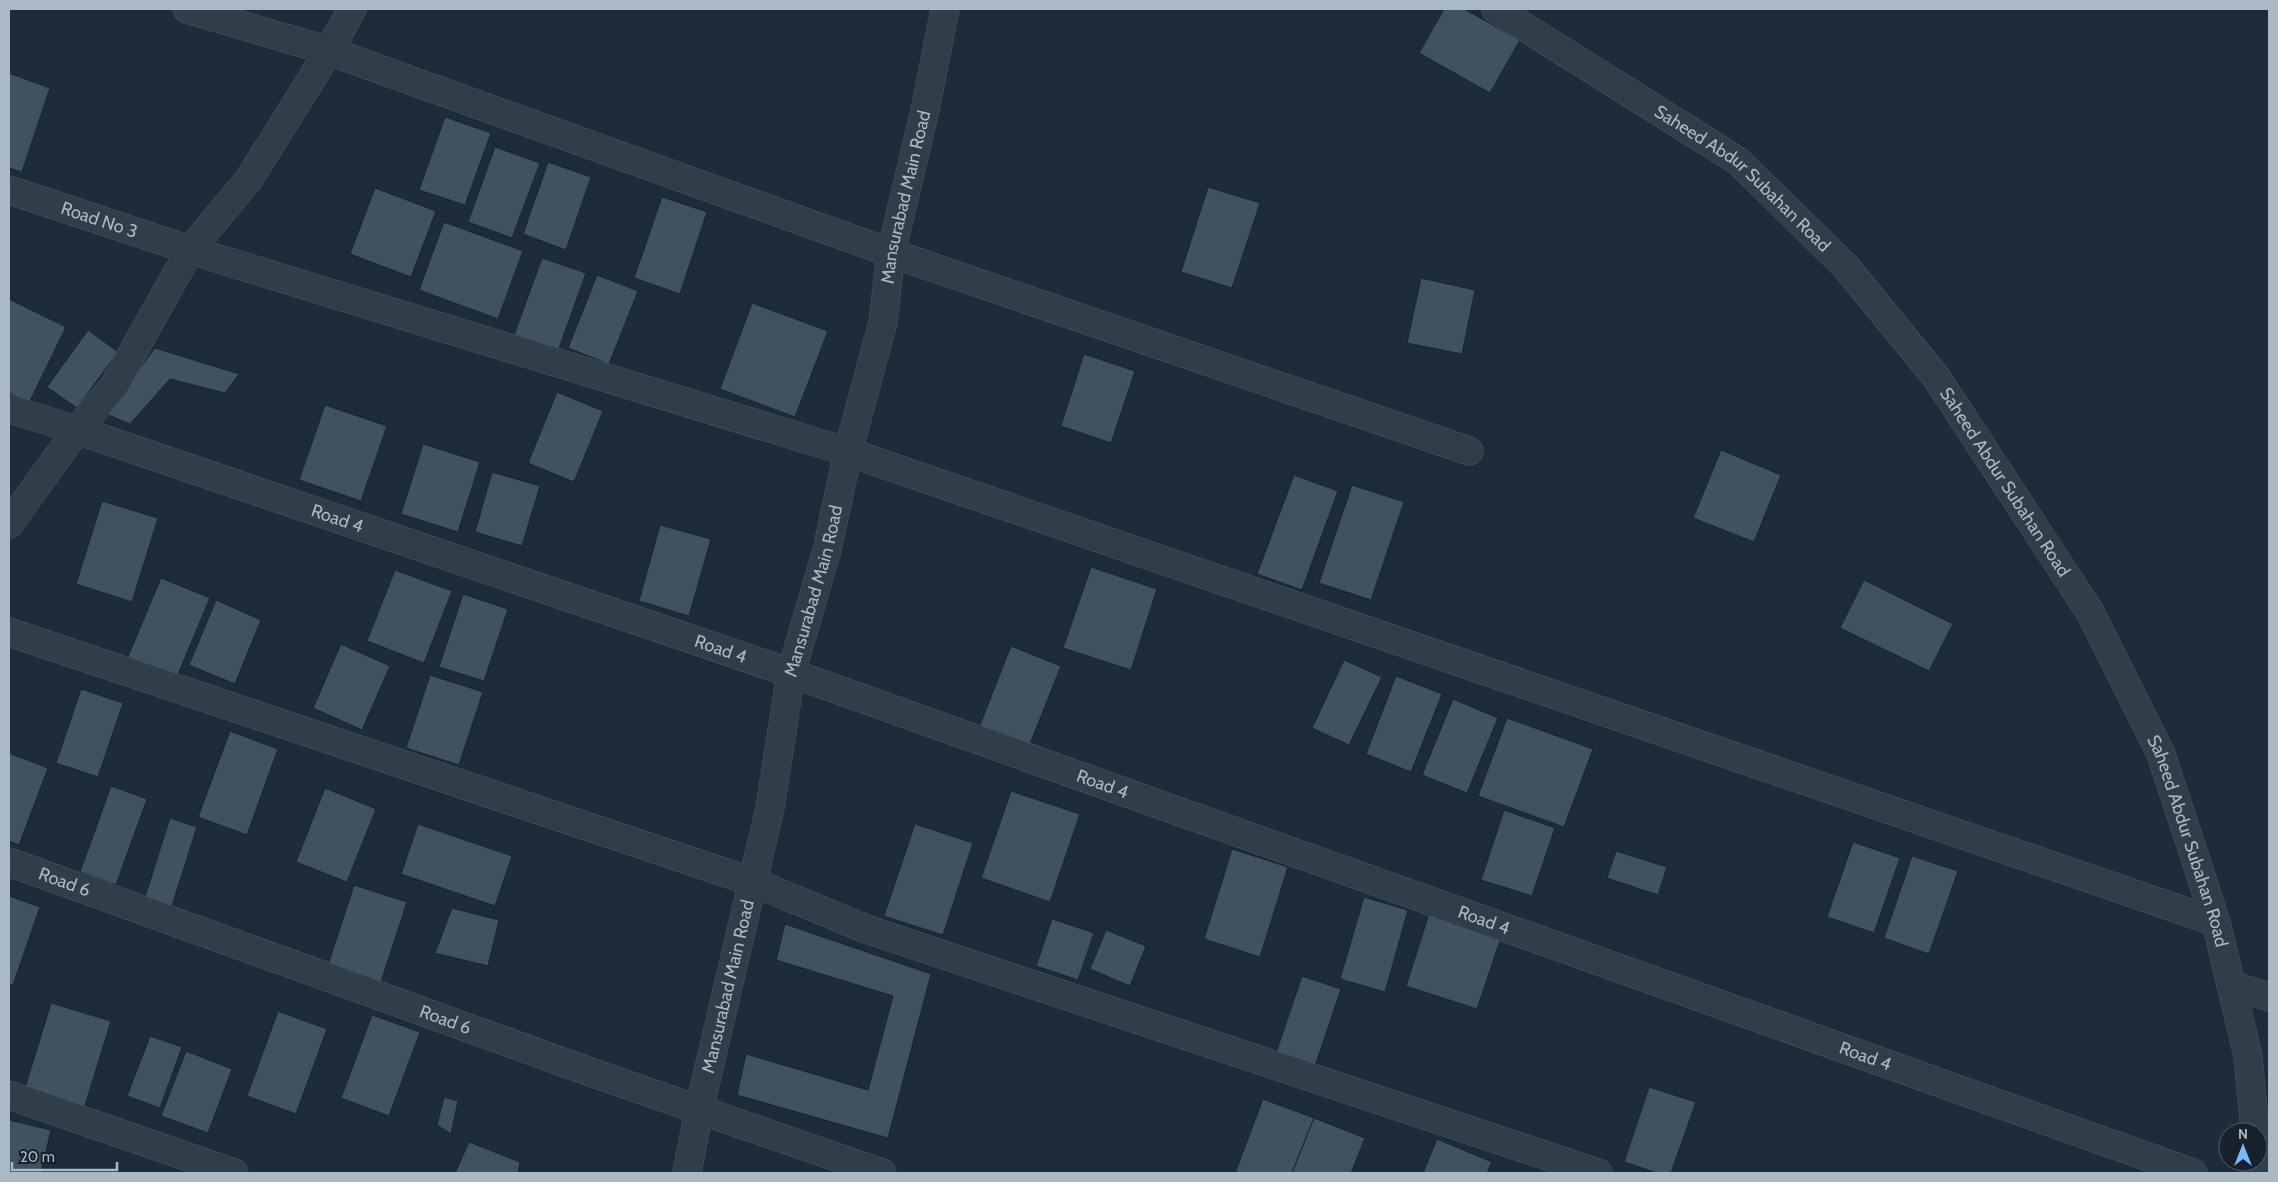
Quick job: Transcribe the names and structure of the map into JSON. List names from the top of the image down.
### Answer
{
  "streets": {
    "street": [
      "Saheed Abdur Subahan Road",
      "Mansurabad Main Road",
      "Road No 3",
      "Road 4",
      "Road 6"
    ]
  },
  "crossings": [
    ["Saheed Abdur Subahan Road", "Road No 3"],
    ["Mansurabad Main Road", "Road No 3"],
    ["Mansurabad Main Road", "Road 4"],
    ["Mansurabad Main Road", "Road 6"]
  ],
  "scale_bar": "20 m",
  "north": "top"
}
